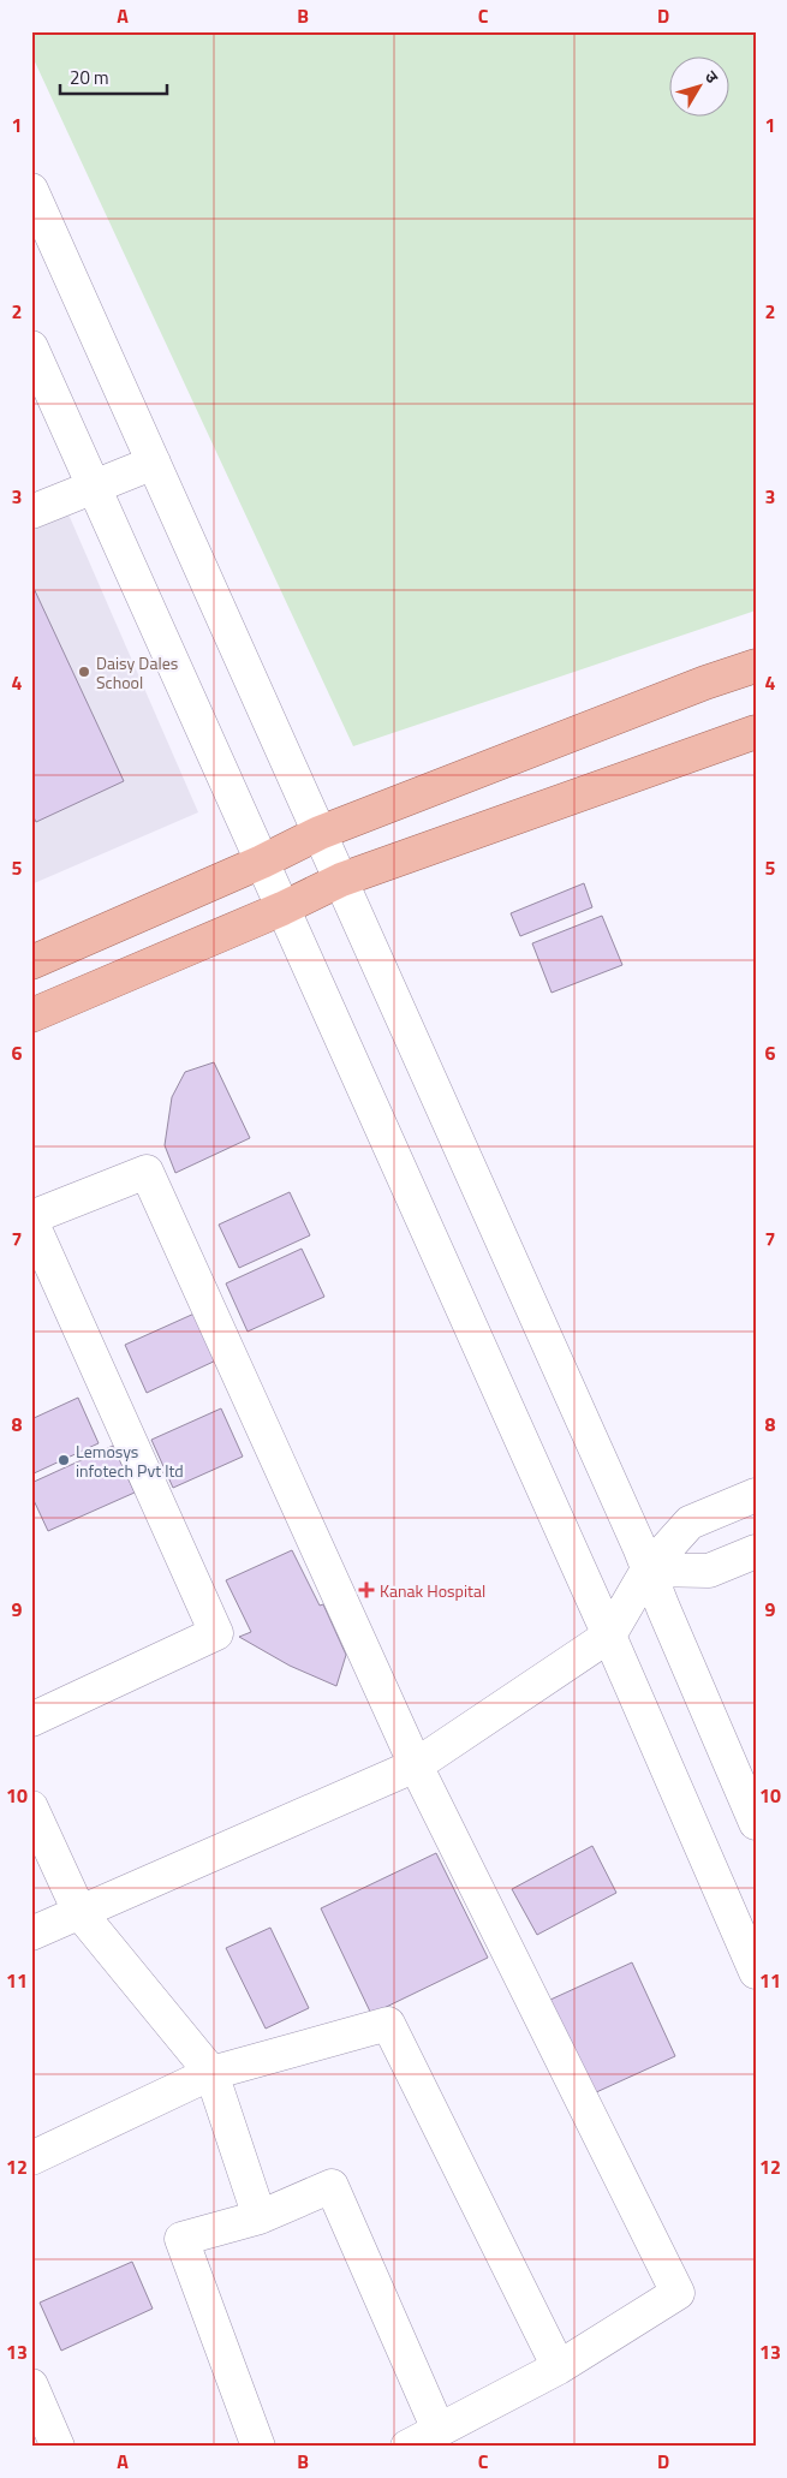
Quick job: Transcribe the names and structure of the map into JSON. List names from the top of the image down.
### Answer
{
  "places": {
    "other": ["Daisy Dales School", "Lemosys infotech Pvt ltd"],
    "health": ["Kanak Hospital"]
  },
  "scale_bar": "20 m",
  "north": "top right",
  "grid": {
    "columns": [
      "A",
      "B",
      "C",
      "D"
    ],
    "rows": [
      "1",
      "2",
      "3",
      "4",
      "5",
      "6",
      "7",
      "8",
      "9",
      "10",
      "11",
      "12",
      "13"
    ]
  }
}
